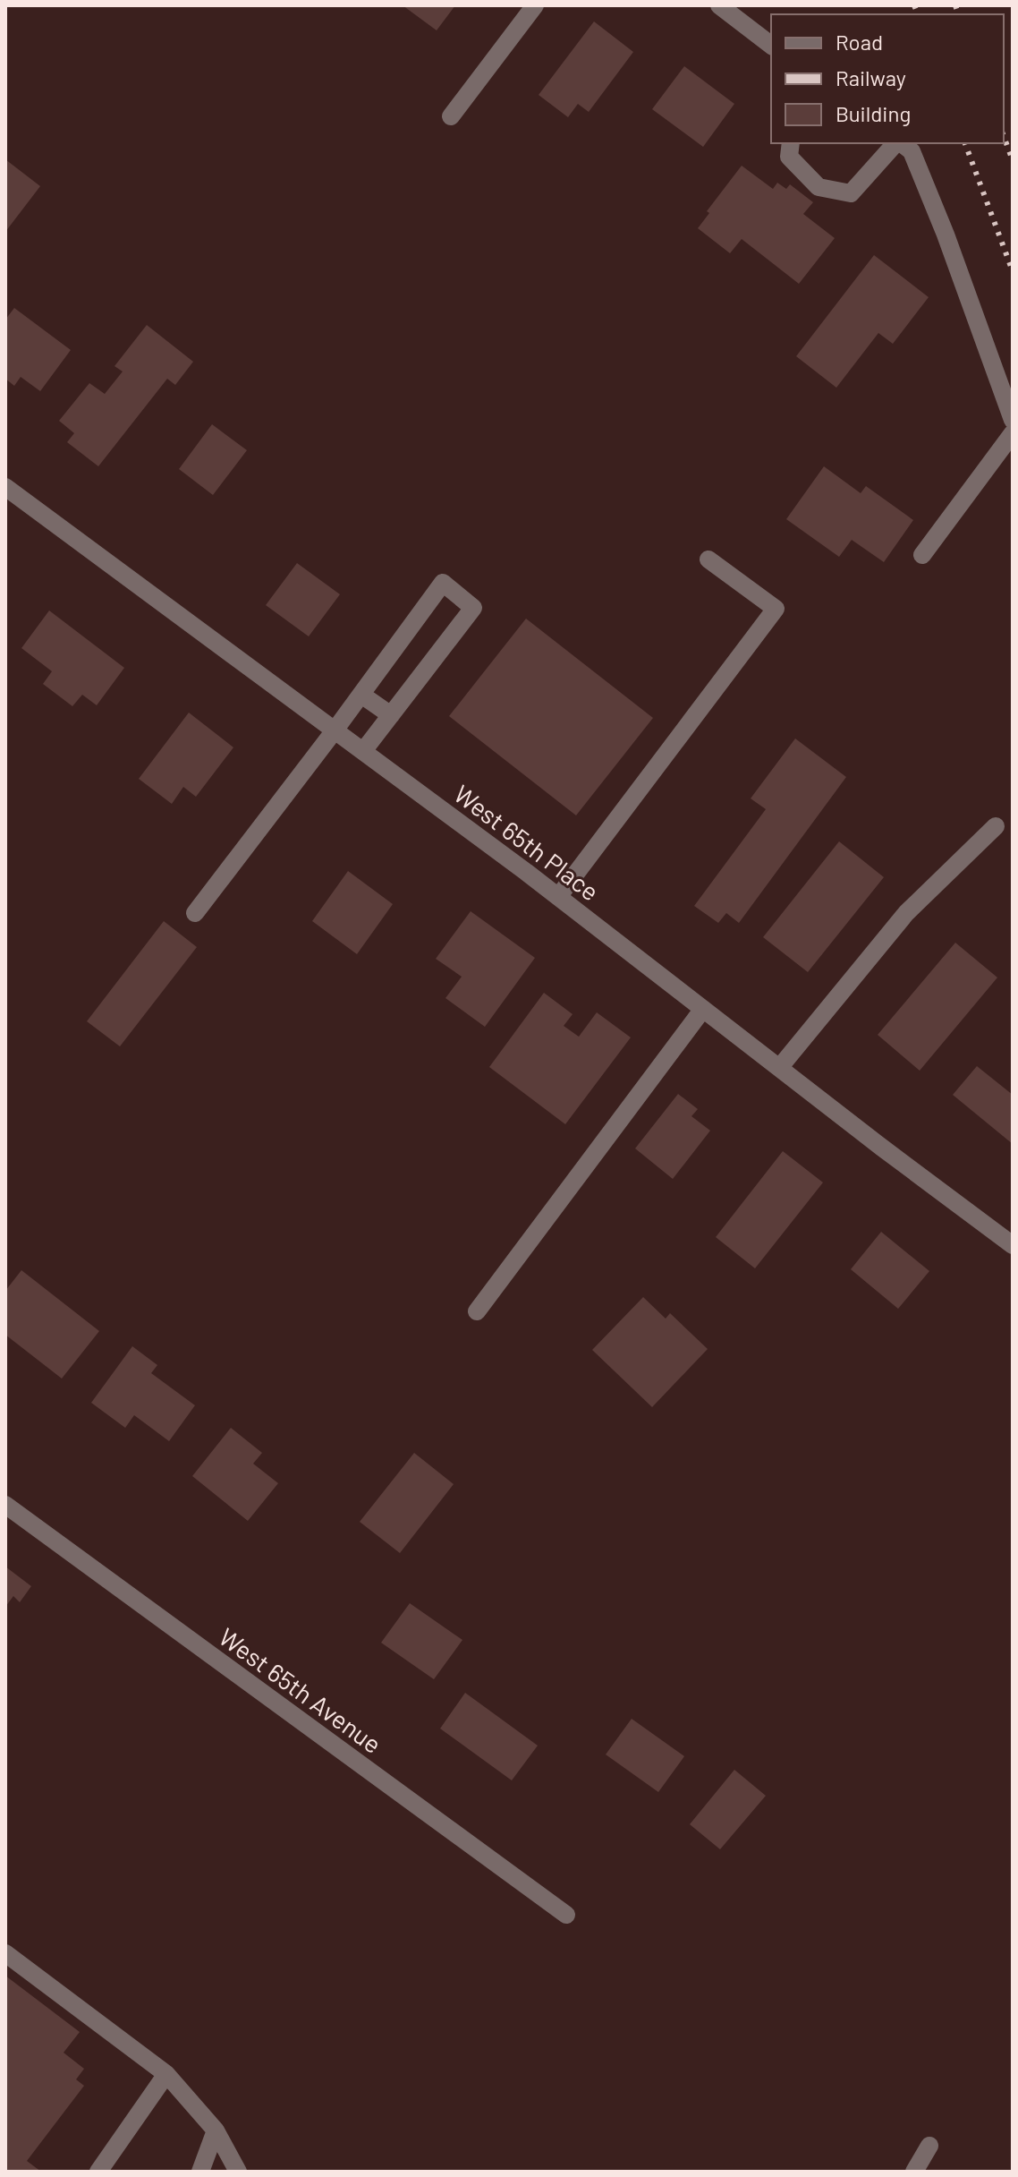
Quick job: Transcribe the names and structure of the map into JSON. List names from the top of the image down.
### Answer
{
  "streets": {
    "street": ["West 65th Place", "West 65th Avenue"]
  },
  "legend": ["Road", "Railway", "Building"]
}
